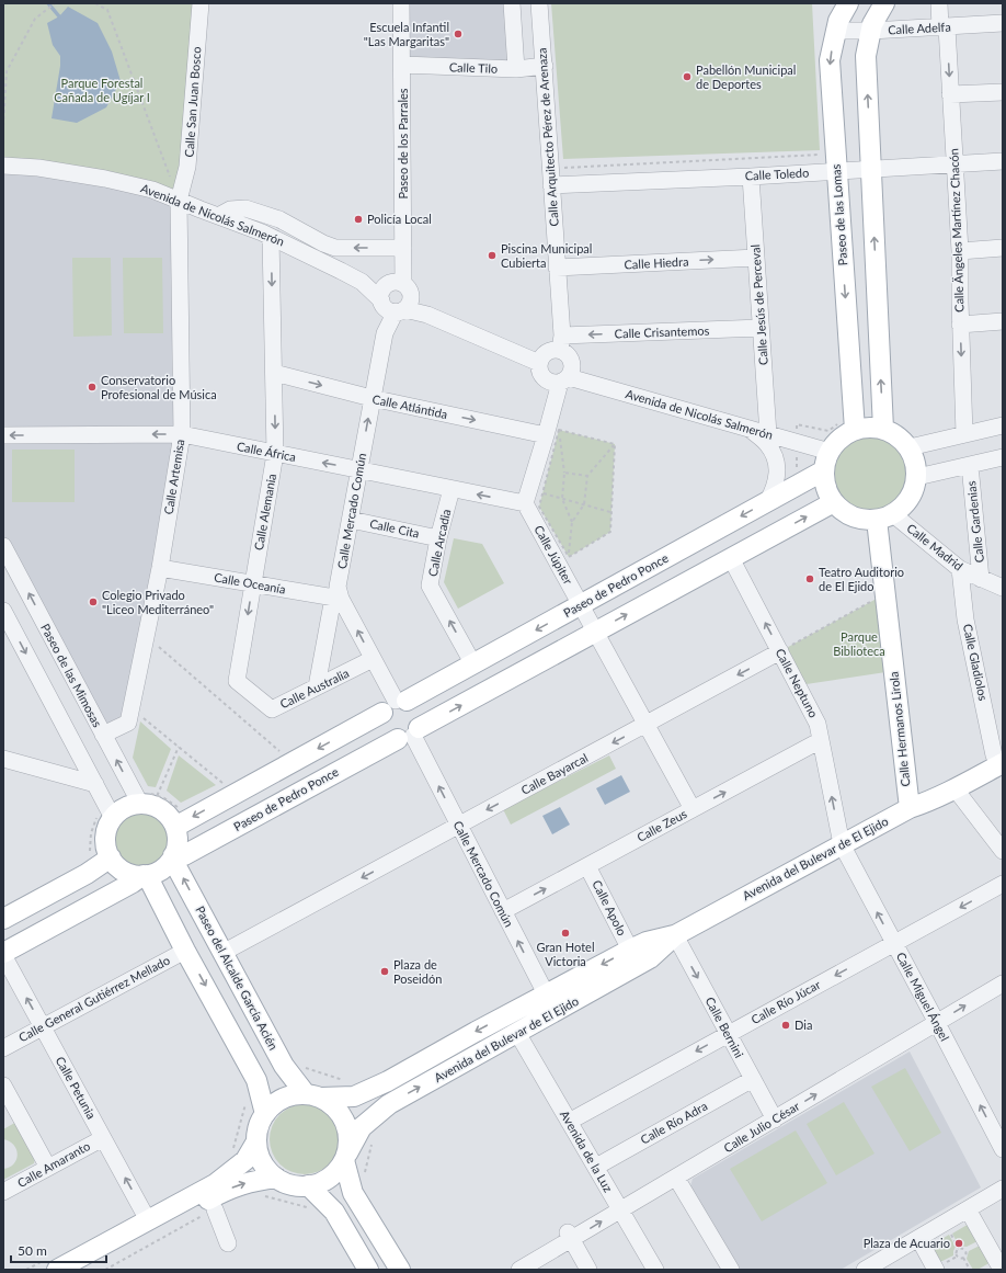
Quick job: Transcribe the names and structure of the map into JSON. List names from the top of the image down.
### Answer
{
  "streets": {
    "main road": [
      "Paseo de las Lomas",
      "Paseo de Pedro Ponce",
      "Calle Hermanos Lirola",
      "Avenida del Bulevar de El Ejido",
      "Paseo del Alcalde García Acién"
    ],
    "street": [
      "Calle Adelfa",
      "Calle Tilo",
      "Calle San Juan Bosco",
      "Calle Arquitecto Pérez de Arenaza",
      "Paseo de los Parrales",
      "Calle Toledo",
      "Avenida de Nicolás Salmerón",
      "Calle Ängeles Martínez Chacón",
      "Calle Hiedra",
      "Calle Jesús de Perceval",
      "Calle Crisantemos",
      "Calle Atlántida",
      "Calle África",
      "Calle Artemisa",
      "Calle Mercado Común",
      "Calle Alemania",
      "Calle Gardenias",
      "Calle Cita",
      "Calle Arcadia",
      "Calle Madrid",
      "Calle Júpiter",
      "Calle Oceanía",
      "Calle Gladiolos",
      "Paseo de las Mimosas",
      "Calle Neptuno",
      "Calle Australia",
      "Calle Bayarcal",
      "Calle Zeus",
      "Calle Apolo",
      "Calle Miguel Ángel",
      "Calle General Gutiérrez Mellado",
      "Calle Río Júcar",
      "Calle Bernini",
      "Calle Petunia",
      "Calle Río Adra",
      "Calle Julio César",
      "Avenida de la Luz",
      "Calle Amaranto"
    ]
  },
  "crossings": [
    ["Calle Adelfa", "Paseo de las Lomas"],
    ["Calle Adelfa", "Calle Ängeles Martínez Chacón"],
    ["Calle Tilo", "Calle Arquitecto Pérez de Arenaza"],
    ["Calle Tilo", "Paseo de los Parrales"],
    ["Calle San Juan Bosco", "Avenida de Nicolás Salmerón"],
    ["Calle San Juan Bosco", "Calle Artemisa"],
    ["Calle Arquitecto Pérez de Arenaza", "Calle Toledo"],
    ["Calle Arquitecto Pérez de Arenaza", "Avenida de Nicolás Salmerón"],
    ["Calle Arquitecto Pérez de Arenaza", "Calle Hiedra"],
    ["Calle Arquitecto Pérez de Arenaza", "Calle Crisantemos"],
    ["Paseo de los Parrales", "Avenida de Nicolás Salmerón"],
    ["Paseo de los Parrales", "Calle Mercado Común"],
    ["Calle Toledo", "Paseo de las Lomas"],
    ["Calle Toledo", "Calle Ängeles Martínez Chacón"],
    ["Calle Toledo", "Calle Jesús de Perceval"],
    ["Avenida de Nicolás Salmerón", "Paseo de las Lomas"],
    ["Avenida de Nicolás Salmerón", "Calle Jesús de Perceval"],
    ["Avenida de Nicolás Salmerón", "Calle Crisantemos"],
    ["Avenida de Nicolás Salmerón", "Calle Artemisa"],
    ["Avenida de Nicolás Salmerón", "Calle Mercado Común"],
    ["Avenida de Nicolás Salmerón", "Calle Alemania"],
    ["Avenida de Nicolás Salmerón", "Calle Madrid"],
    ["Avenida de Nicolás Salmerón", "Paseo de Pedro Ponce"],
    ["Avenida de Nicolás Salmerón", "Calle Hermanos Lirola"],
    ["Paseo de las Lomas", "Calle Madrid"],
    ["Paseo de las Lomas", "Paseo de Pedro Ponce"],
    ["Paseo de las Lomas", "Calle Hermanos Lirola"],
    ["Calle Hiedra", "Calle Jesús de Perceval"],
    ["Calle Jesús de Perceval", "Calle Crisantemos"],
    ["Calle Atlántida", "Calle Mercado Común"],
    ["Calle Atlántida", "Calle Alemania"],
    ["Calle África", "Calle Artemisa"],
    ["Calle África", "Calle Mercado Común"],
    ["Calle África", "Calle Alemania"],
    ["Calle África", "Calle Arcadia"],
    ["Calle África", "Calle Júpiter"],
    ["Calle Artemisa", "Calle Oceanía"],
    ["Calle Artemisa", "Paseo de las Mimosas"],
    ["Calle Mercado Común", "Calle Cita"],
    ["Calle Mercado Común", "Calle Oceanía"],
    ["Calle Mercado Común", "Paseo de Pedro Ponce"],
    ["Calle Mercado Común", "Calle Australia"],
    ["Calle Mercado Común", "Calle Bayarcal"],
    ["Calle Mercado Común", "Calle Zeus"],
    ["Calle Mercado Común", "Avenida del Bulevar de El Ejido"],
    ["Calle Alemania", "Calle Oceanía"],
    ["Calle Alemania", "Calle Australia"],
    ["Calle Gardenias", "Calle Madrid"],
    ["Calle Cita", "Calle Arcadia"],
    ["Calle Arcadia", "Paseo de Pedro Ponce"],
    ["Calle Madrid", "Paseo de Pedro Ponce"],
    ["Calle Madrid", "Calle Gladiolos"],
    ["Calle Madrid", "Calle Hermanos Lirola"],
    ["Calle Júpiter", "Paseo de Pedro Ponce"],
    ["Calle Júpiter", "Calle Bayarcal"],
    ["Calle Júpiter", "Calle Zeus"],
    ["Paseo de Pedro Ponce", "Paseo de las Mimosas"],
    ["Paseo de Pedro Ponce", "Calle Neptuno"],
    ["Paseo de Pedro Ponce", "Calle Hermanos Lirola"],
    ["Paseo de Pedro Ponce", "Paseo del Alcalde García Acién"],
    ["Calle Gladiolos", "Avenida del Bulevar de El Ejido"],
    ["Paseo de las Mimosas", "Paseo del Alcalde García Acién"],
    ["Calle Neptuno", "Calle Bayarcal"],
    ["Calle Neptuno", "Calle Zeus"],
    ["Calle Neptuno", "Avenida del Bulevar de El Ejido"],
    ["Calle Neptuno", "Calle Miguel Ángel"],
    ["Calle Hermanos Lirola", "Avenida del Bulevar de El Ejido"],
    ["Calle Bayarcal", "Paseo del Alcalde García Acién"],
    ["Calle Zeus", "Calle Apolo"],
    ["Avenida del Bulevar de El Ejido", "Calle Apolo"],
    ["Avenida del Bulevar de El Ejido", "Paseo del Alcalde García Acién"],
    ["Avenida del Bulevar de El Ejido", "Calle Miguel Ángel"],
    ["Avenida del Bulevar de El Ejido", "Calle Bernini"],
    ["Avenida del Bulevar de El Ejido", "Avenida de la Luz"],
    ["Calle Miguel Ángel", "Calle Río Júcar"],
    ["Calle Miguel Ángel", "Calle Julio César"],
    ["Calle General Gutiérrez Mellado", "Calle Petunia"],
    ["Calle Río Júcar", "Calle Bernini"],
    ["Calle Río Júcar", "Avenida de la Luz"],
    ["Calle Bernini", "Calle Río Adra"],
    ["Calle Bernini", "Calle Julio César"],
    ["Calle Petunia", "Calle Amaranto"],
    ["Calle Río Adra", "Avenida de la Luz"],
    ["Calle Julio César", "Avenida de la Luz"]
  ],
  "one_way": [
    "Calle Ängeles Martínez Chacón",
    "Calle Hiedra",
    "Calle Crisantemos",
    "Calle Atlántida",
    "Calle África",
    "Calle Mercado Común",
    "Calle Alemania",
    "Calle Arcadia",
    "Calle Neptuno",
    "Calle Bayarcal",
    "Calle Zeus",
    "Calle Río Júcar",
    "Calle Bernini",
    "Calle Petunia",
    "Calle Julio César"
  ],
  "parks": ["Parque Forestal Cañada de Ugíjar I", "Parque Biblioteca"],
  "places": [
    "Escuela Infantil \"Las Margaritas\"",
    "Pabellón Municipal de Deportes",
    "Policía Local",
    "Piscina Municipal Cubierta",
    "Conservatorio Profesional de Música",
    "Teatro Auditorio de El Ejido",
    "Colegio Privado \"Liceo Mediterráneo\"",
    "Gran Hotel Victoria",
    "Plaza de Poseidón",
    "Dia",
    "Plaza de Acuario"
  ],
  "scale_bar": "50 m"
}
